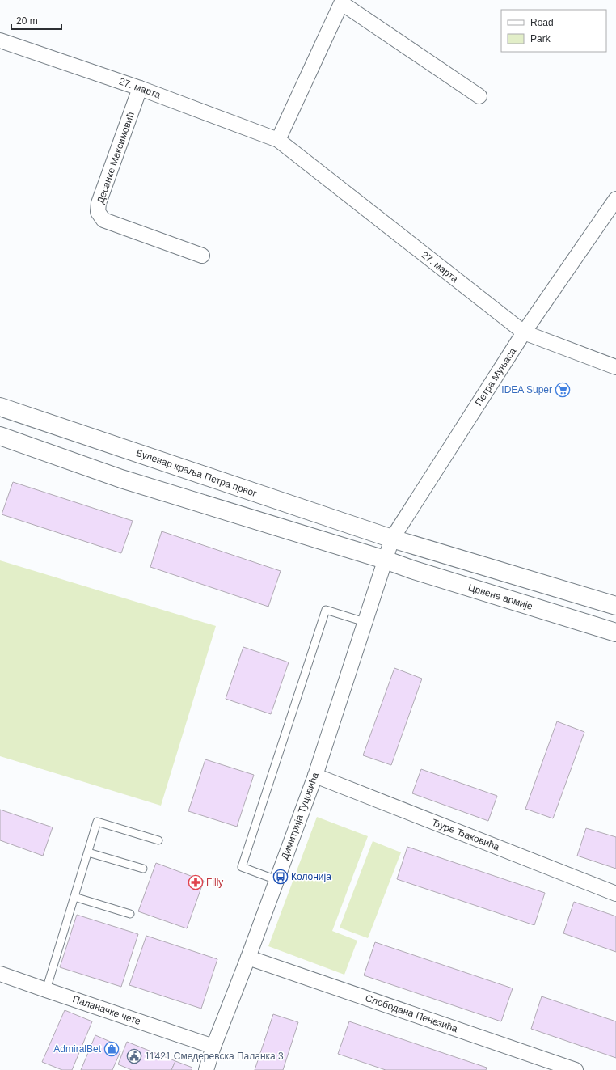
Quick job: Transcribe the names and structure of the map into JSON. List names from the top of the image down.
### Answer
{
  "streets": {
    "main road": ["Булевар краља Петра првог", "Црвене армије"],
    "street": [
      "27. марта",
      "Десанке Максимовић",
      "Петра Муњаса",
      "Димитрија Туцовића",
      "Ђуре Ђаковића",
      "Паланачке чете",
      "Слободана Пенезића"
    ]
  },
  "crossings": [
    ["27. марта", "Десанке Максимовић"],
    ["27. марта", "Петра Муњаса"],
    ["Петра Муњаса", "Булевар краља Петра првог"],
    ["Петра Муњаса", "Црвене армије"],
    ["Петра Муњаса", "Димитрија Туцовића"],
    ["Црвене армије", "Димитрија Туцовића"],
    ["Димитрија Туцовића", "Ђуре Ђаковића"],
    ["Димитрија Туцовића", "Паланачке чете"],
    ["Димитрија Туцовића", "Слободана Пенезића"]
  ],
  "places": {
    "supermarket": ["IDEA Super"],
    "bus stop": ["Колонија"],
    "pharmacy": ["Filly"],
    "shop": ["AdmiralBet"],
    "public building": ["11421 Смедеревска Паланка 3"]
  },
  "legend": ["Road", "Park"],
  "scale_bar": "20 m"
}
